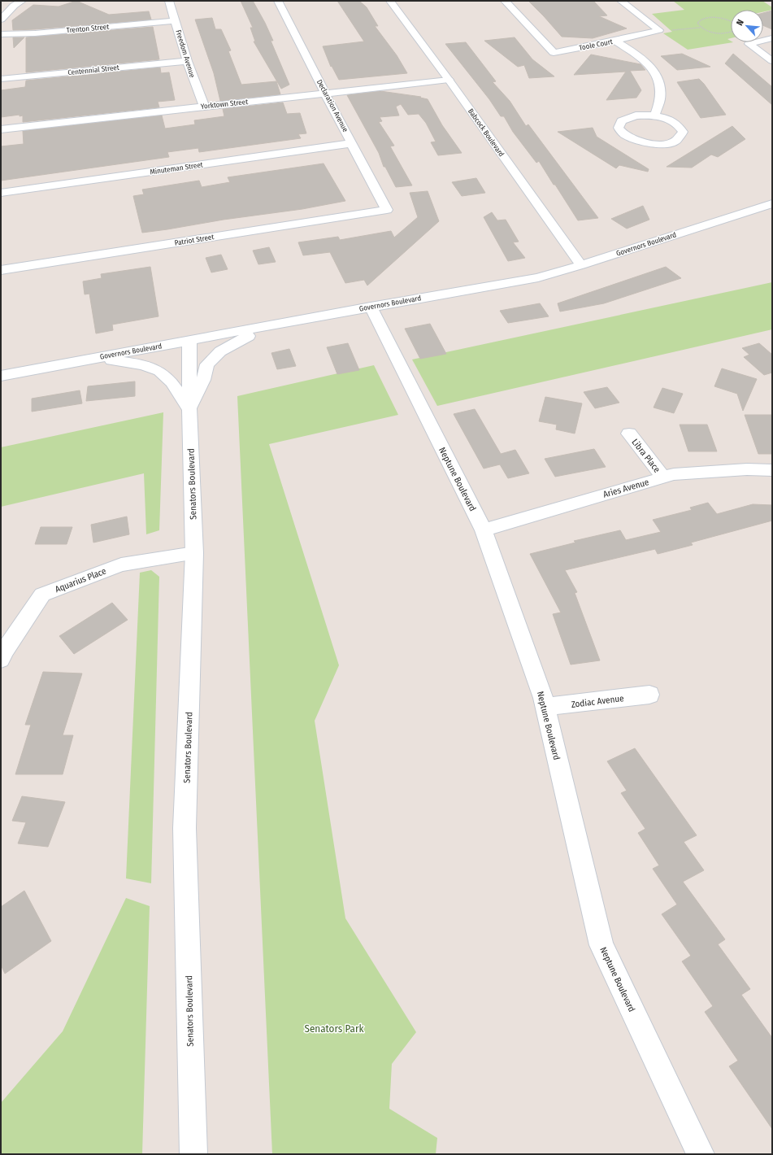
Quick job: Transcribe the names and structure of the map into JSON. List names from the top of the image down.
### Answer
{
  "streets": {
    "street": [
      "Trenton Street",
      "Toole Court",
      "Freedom Avenue",
      "Centennial Street",
      "Yorktown Street",
      "Declaration Avenue",
      "Babcock Boulevard",
      "Minuteman Street",
      "Patriot Street",
      "Governors Boulevard",
      "Libra Place",
      "Neptune Boulevard",
      "Senators Boulevard",
      "Aries Avenue",
      "Aquarius Place",
      "Zodiac Avenue"
    ]
  },
  "crossings": [
    ["Trenton Street", "Freedom Avenue"],
    ["Freedom Avenue", "Centennial Street"],
    ["Freedom Avenue", "Yorktown Street"],
    ["Yorktown Street", "Declaration Avenue"],
    ["Yorktown Street", "Babcock Boulevard"],
    ["Declaration Avenue", "Minuteman Street"],
    ["Declaration Avenue", "Patriot Street"],
    ["Babcock Boulevard", "Governors Boulevard"],
    ["Governors Boulevard", "Neptune Boulevard"],
    ["Governors Boulevard", "Senators Boulevard"],
    ["Libra Place", "Aries Avenue"],
    ["Neptune Boulevard", "Aries Avenue"],
    ["Neptune Boulevard", "Zodiac Avenue"],
    ["Senators Boulevard", "Aquarius Place"]
  ],
  "parks": ["Senators Park"],
  "north": "top left"
}
